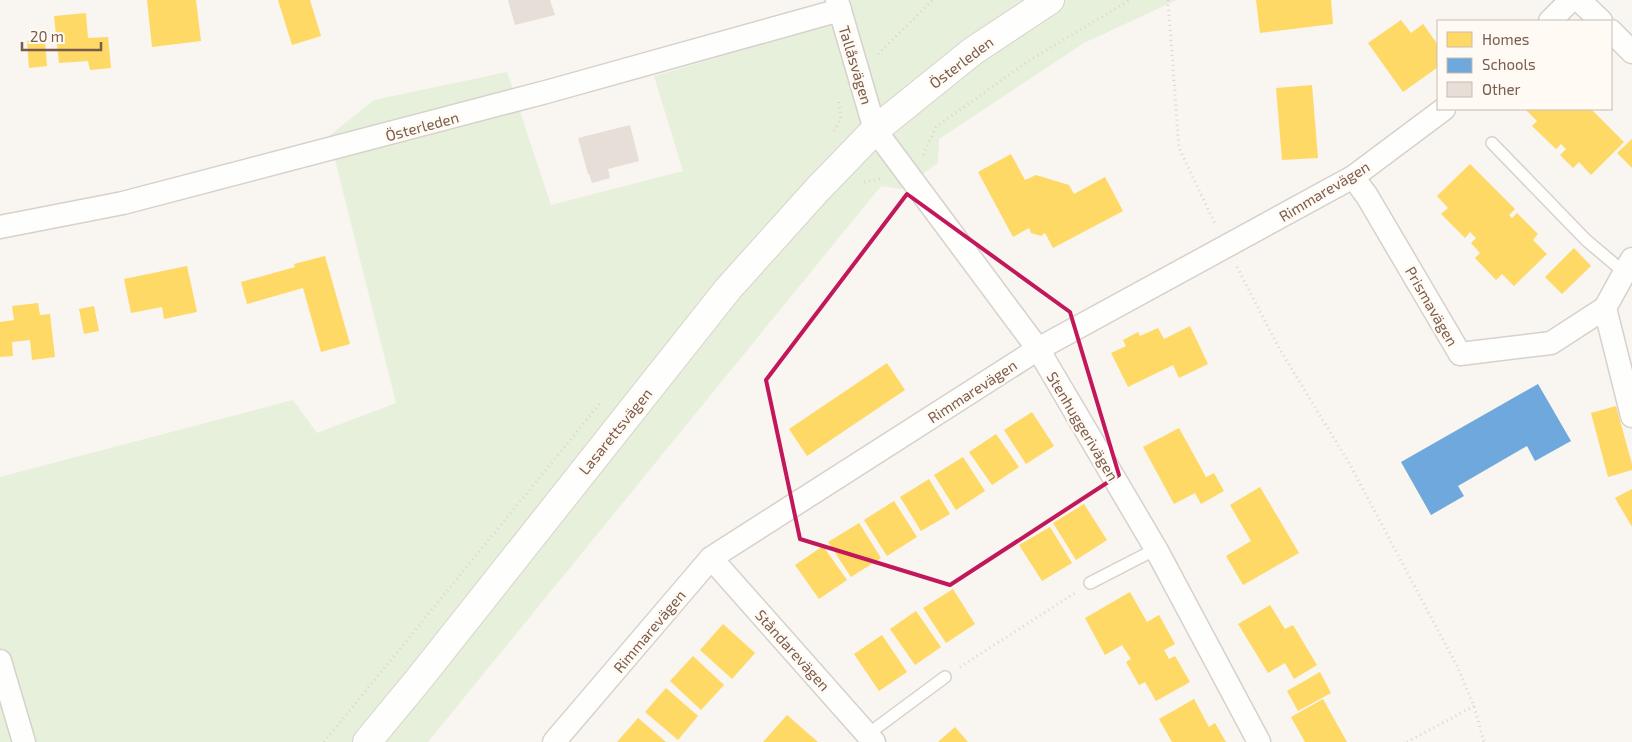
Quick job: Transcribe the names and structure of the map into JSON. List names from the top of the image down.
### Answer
{
  "streets": {
    "street": [
      "Österleden",
      "Tallåsvägen",
      "Rimmarevägen",
      "Prismavägen",
      "Stenhuggerivägen",
      "Lasarettsvägen",
      "Ståndarevägen"
    ]
  },
  "crossings": [
    ["Österleden", "Tallåsvägen"],
    ["Österleden", "Stenhuggerivägen"],
    ["Österleden", "Lasarettsvägen"],
    ["Tallåsvägen", "Stenhuggerivägen"],
    ["Tallåsvägen", "Lasarettsvägen"],
    ["Rimmarevägen", "Prismavägen"],
    ["Rimmarevägen", "Stenhuggerivägen"],
    ["Rimmarevägen", "Ståndarevägen"],
    ["Stenhuggerivägen", "Lasarettsvägen"]
  ],
  "legend": ["Homes", "Schools", "Other"],
  "scale_bar": "20 m"
}
